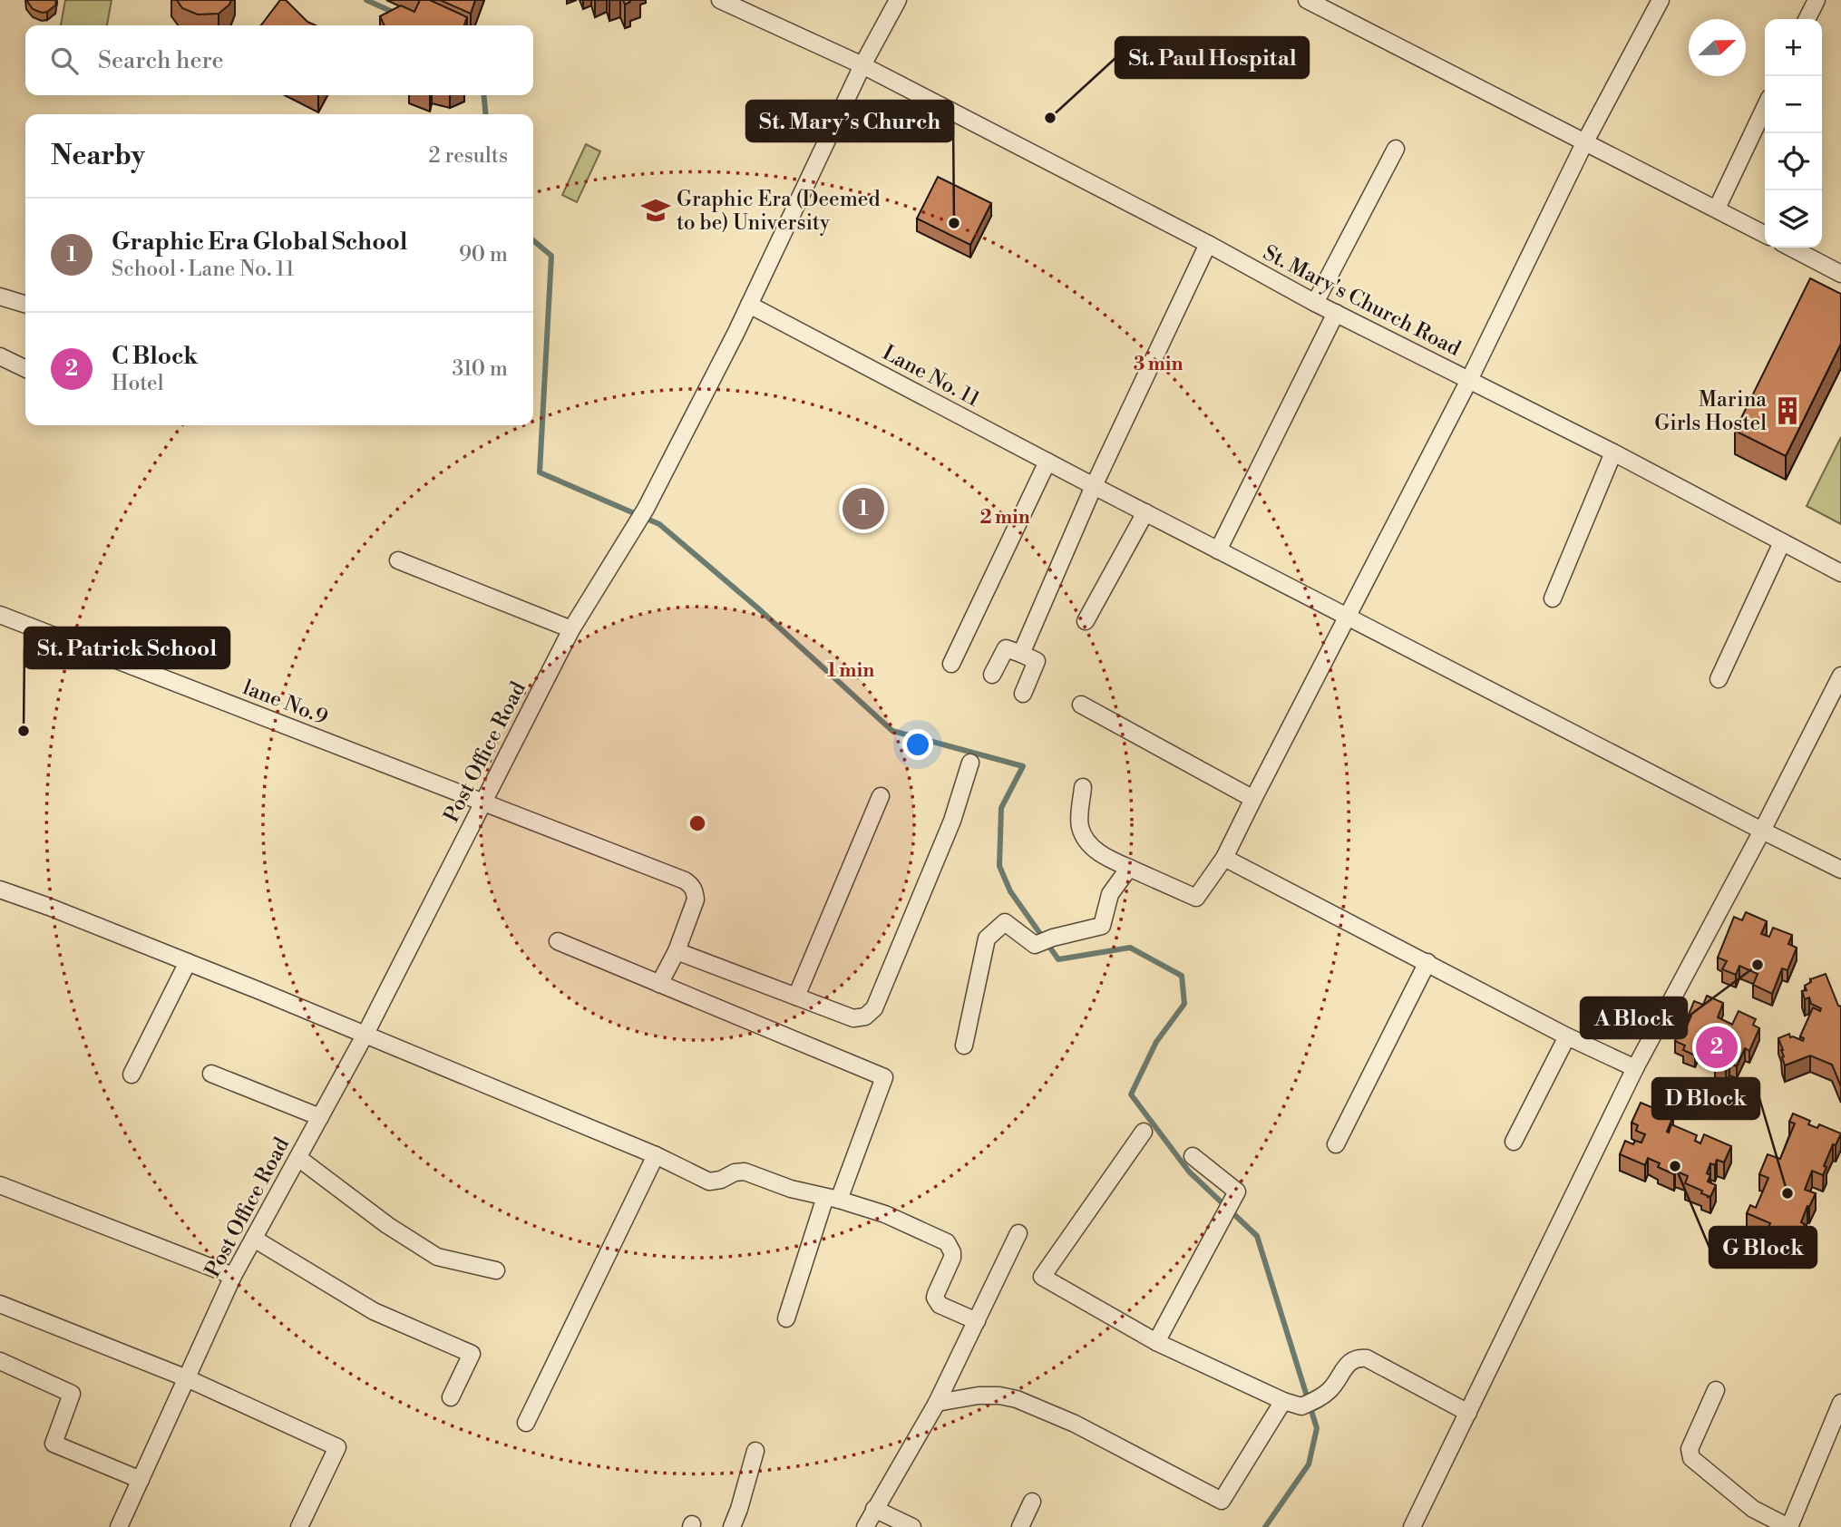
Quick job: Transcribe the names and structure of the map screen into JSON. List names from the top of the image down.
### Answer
{
  "streets": {
    "street": [
      "St. Mary's Church Road",
      "Lane No. 11",
      "lane No.9",
      "Post Office Road"
    ]
  },
  "crossings": [
    ["St. Mary's Church Road", "Post Office Road"],
    ["Lane No. 11", "Post Office Road"],
    ["lane No.9", "Post Office Road"]
  ],
  "places": {
    "other": [
      "St. Paul Hospital",
      "St. Mary’s Church",
      "St. Patrick School",
      "A Block",
      "G Block",
      "D Block"
    ],
    "school or university": ["Graphic Era (Deemed to be) University"],
    "building": ["Marina Girls Hostel"]
  },
  "north": "right",
  "page": {
    "map_buttons": ["+", "−"],
    "search": "Search here",
    "heading": ["Nearby", "2 results"],
    "list": [
      {
        "mark": "1",
        "name": "Graphic Era Global School",
        "note": "School · Lane No. 11",
        "value": "90 m"
      },
      {
        "mark": "2",
        "name": "C Block",
        "note": "Hotel",
        "value": "310 m"
      }
    ],
    "pins": ["1", "2"]
  },
  "rings": ["3 min", "2 min", "1 min"]
}
